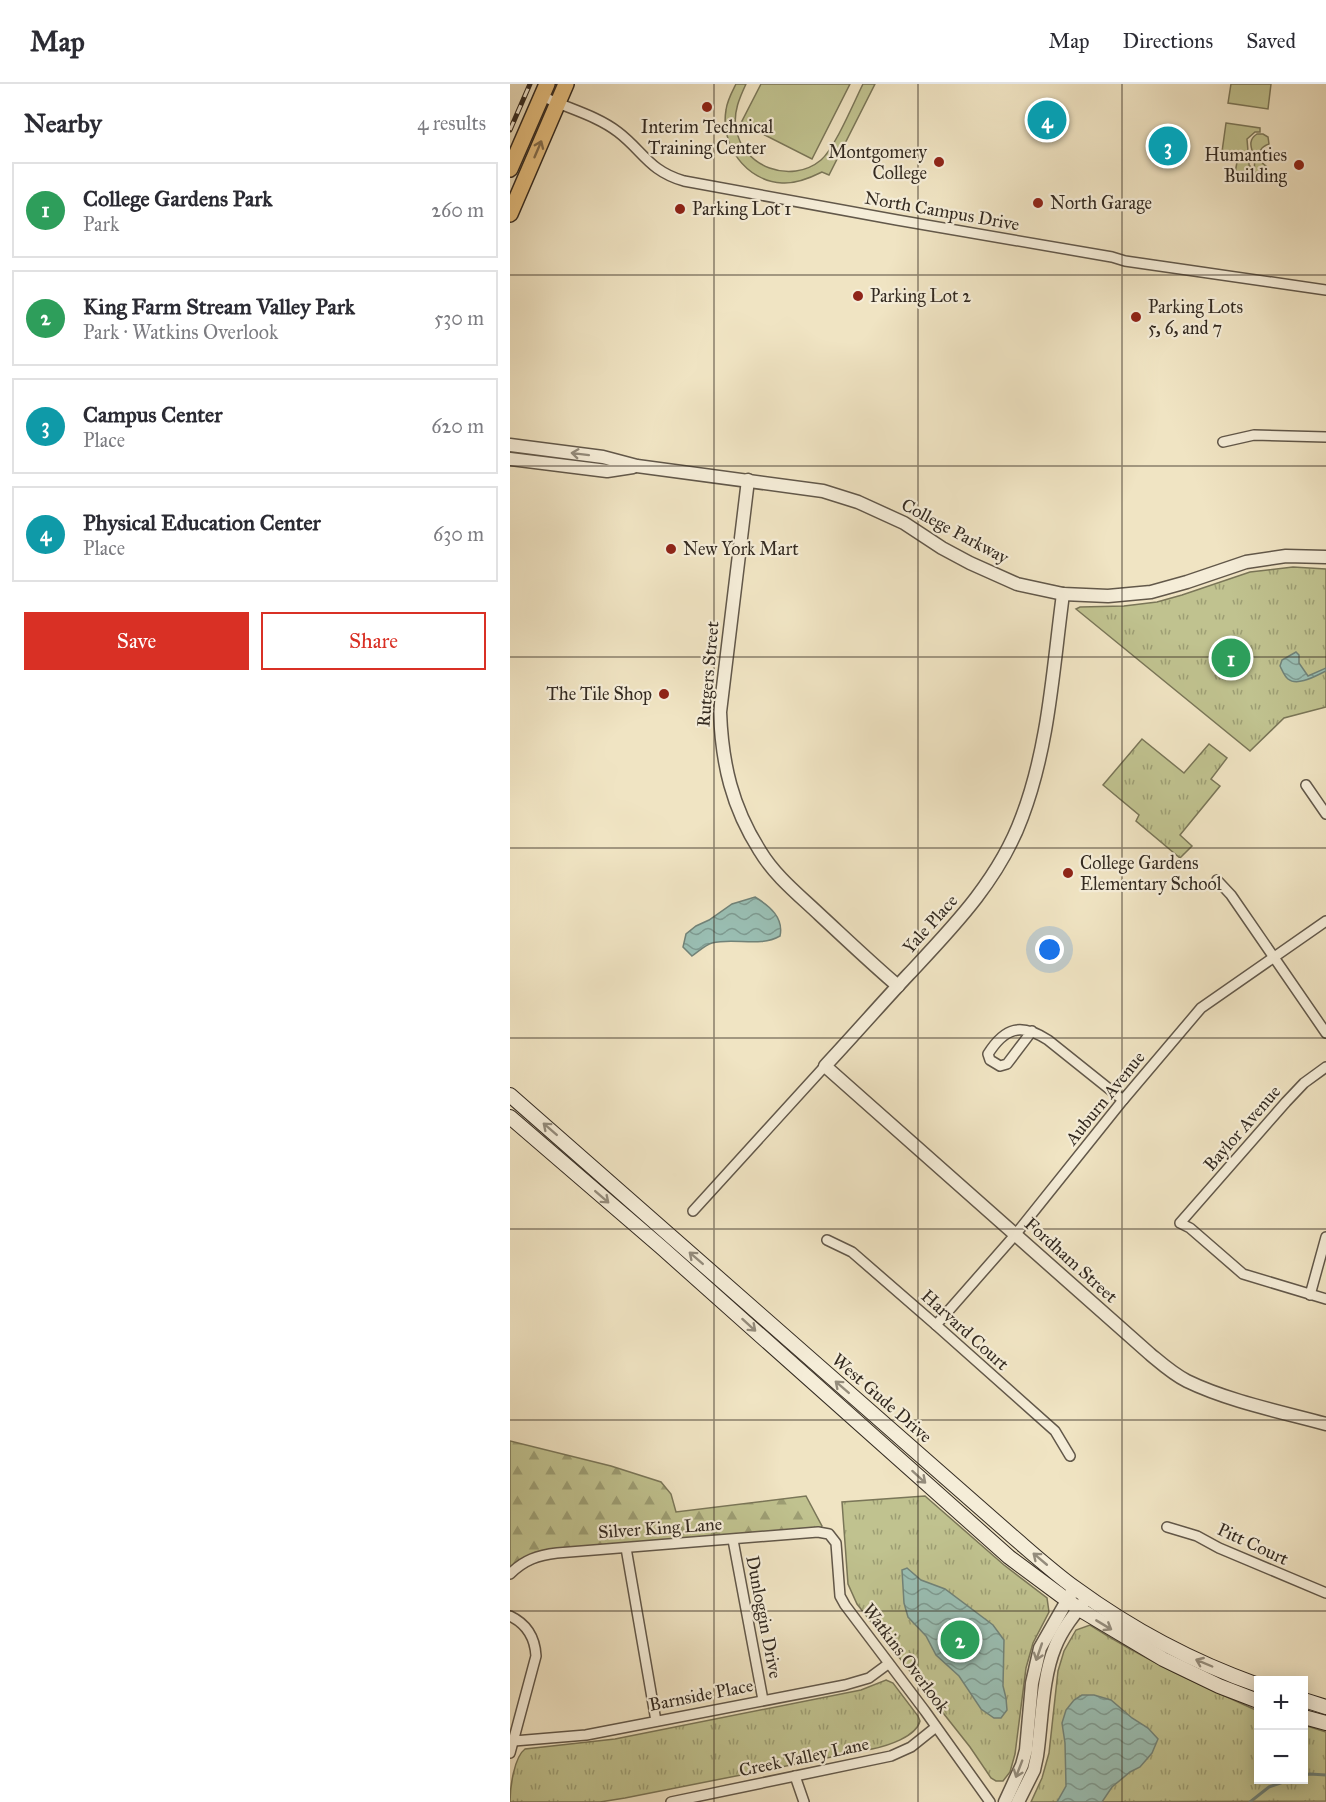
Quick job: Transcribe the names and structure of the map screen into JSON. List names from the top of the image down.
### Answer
{
  "streets": {
    "main road": ["West Gude Drive"],
    "street": [
      "North Campus Drive",
      "College Parkway",
      "Rutgers Street",
      "Yale Place",
      "Auburn Avenue",
      "Baylor Avenue",
      "Fordham Street",
      "Harvard Court",
      "Silver King Lane",
      "Pitt Court",
      "Dunloggin Drive",
      "Watkins Overlook",
      "Barnside Place",
      "Creek Valley Lane"
    ]
  },
  "crossings": [
    ["College Parkway", "Rutgers Street"],
    ["College Parkway", "Yale Place"],
    ["Rutgers Street", "Yale Place"],
    ["Yale Place", "Fordham Street"],
    ["Auburn Avenue", "Fordham Street"],
    ["Auburn Avenue", "Harvard Court"],
    ["Silver King Lane", "Dunloggin Drive"],
    ["Silver King Lane", "Watkins Overlook"],
    ["Dunloggin Drive", "Barnside Place"],
    ["Watkins Overlook", "Barnside Place"],
    ["Watkins Overlook", "Creek Valley Lane"]
  ],
  "places": [
    "Interim Technical Training Center",
    "Montgomery College",
    "Humanties Building",
    "North Garage",
    "Parking Lot 1",
    "Parking Lot 2",
    "Parking Lots 5, 6, and 7",
    "New York Mart",
    "The Tile Shop",
    "College Gardens Elementary School"
  ],
  "page": {
    "header": "Map",
    "nav": ["Map", "Directions", "Saved"],
    "heading": ["Nearby", "4 results"],
    "pins": [
      "4",
      "3",
      "1",
      "2"
    ],
    "list": [
      {
        "mark": "1",
        "name": "College Gardens Park",
        "note": "Park",
        "value": "260 m"
      },
      {
        "mark": "2",
        "name": "King Farm Stream Valley Park",
        "note": "Park · Watkins Overlook",
        "value": "530 m"
      },
      {
        "mark": "3",
        "name": "Campus Center",
        "note": "Place",
        "value": "620 m"
      },
      {
        "mark": "4",
        "name": "Physical Education Center",
        "note": "Place",
        "value": "630 m"
      }
    ],
    "buttons": ["Save", "Share"],
    "map_buttons": ["+", "−"]
  }
}
